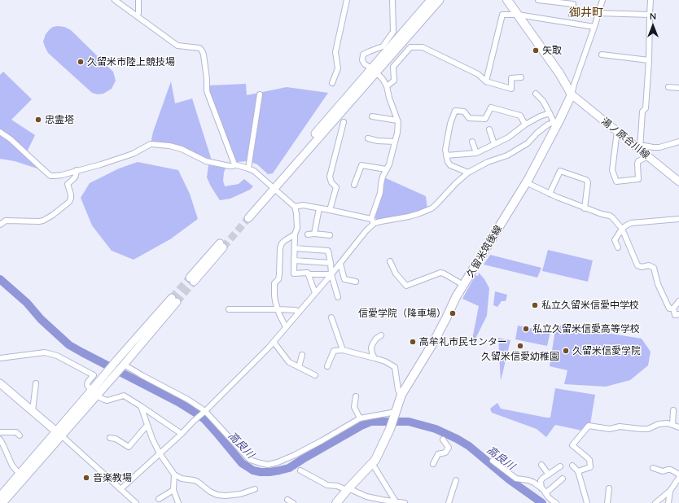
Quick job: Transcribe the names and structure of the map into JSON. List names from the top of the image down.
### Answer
{
  "streets": {
    "main road": ["久留米筑後線"],
    "street": ["湯ノ原合川線"]
  },
  "crossings": [
    ["湯ノ原合川線", "久留米筑後線"]
  ],
  "districts": ["御井町"],
  "water": ["高良川"],
  "places": [
    "矢取",
    "久留米市陸上競技場",
    "忠霊塔",
    "私立久留米信愛中学校",
    "信愛学院（降車場）",
    "私立久留米信愛高等学校",
    "高牟礼市民センター",
    "久留米信愛幼稚園",
    "久留米信愛学院",
    "音楽教場"
  ],
  "north": "top"
}
